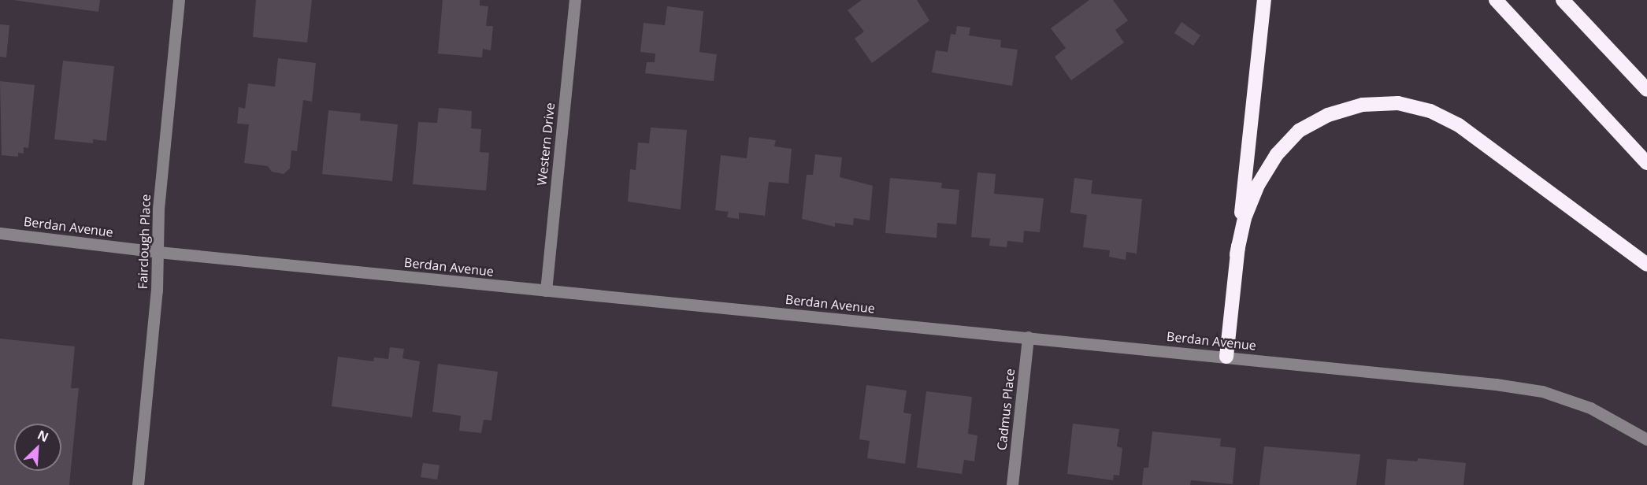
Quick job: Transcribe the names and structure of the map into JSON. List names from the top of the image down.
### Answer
{
  "streets": {
    "street": [
      "Western Drive",
      "Berdan Avenue",
      "Fairclough Place",
      "Cadmus Place"
    ]
  },
  "crossings": [
    ["Western Drive", "Berdan Avenue"],
    ["Berdan Avenue", "Fairclough Place"],
    ["Berdan Avenue", "Cadmus Place"]
  ],
  "north": "top right"
}
